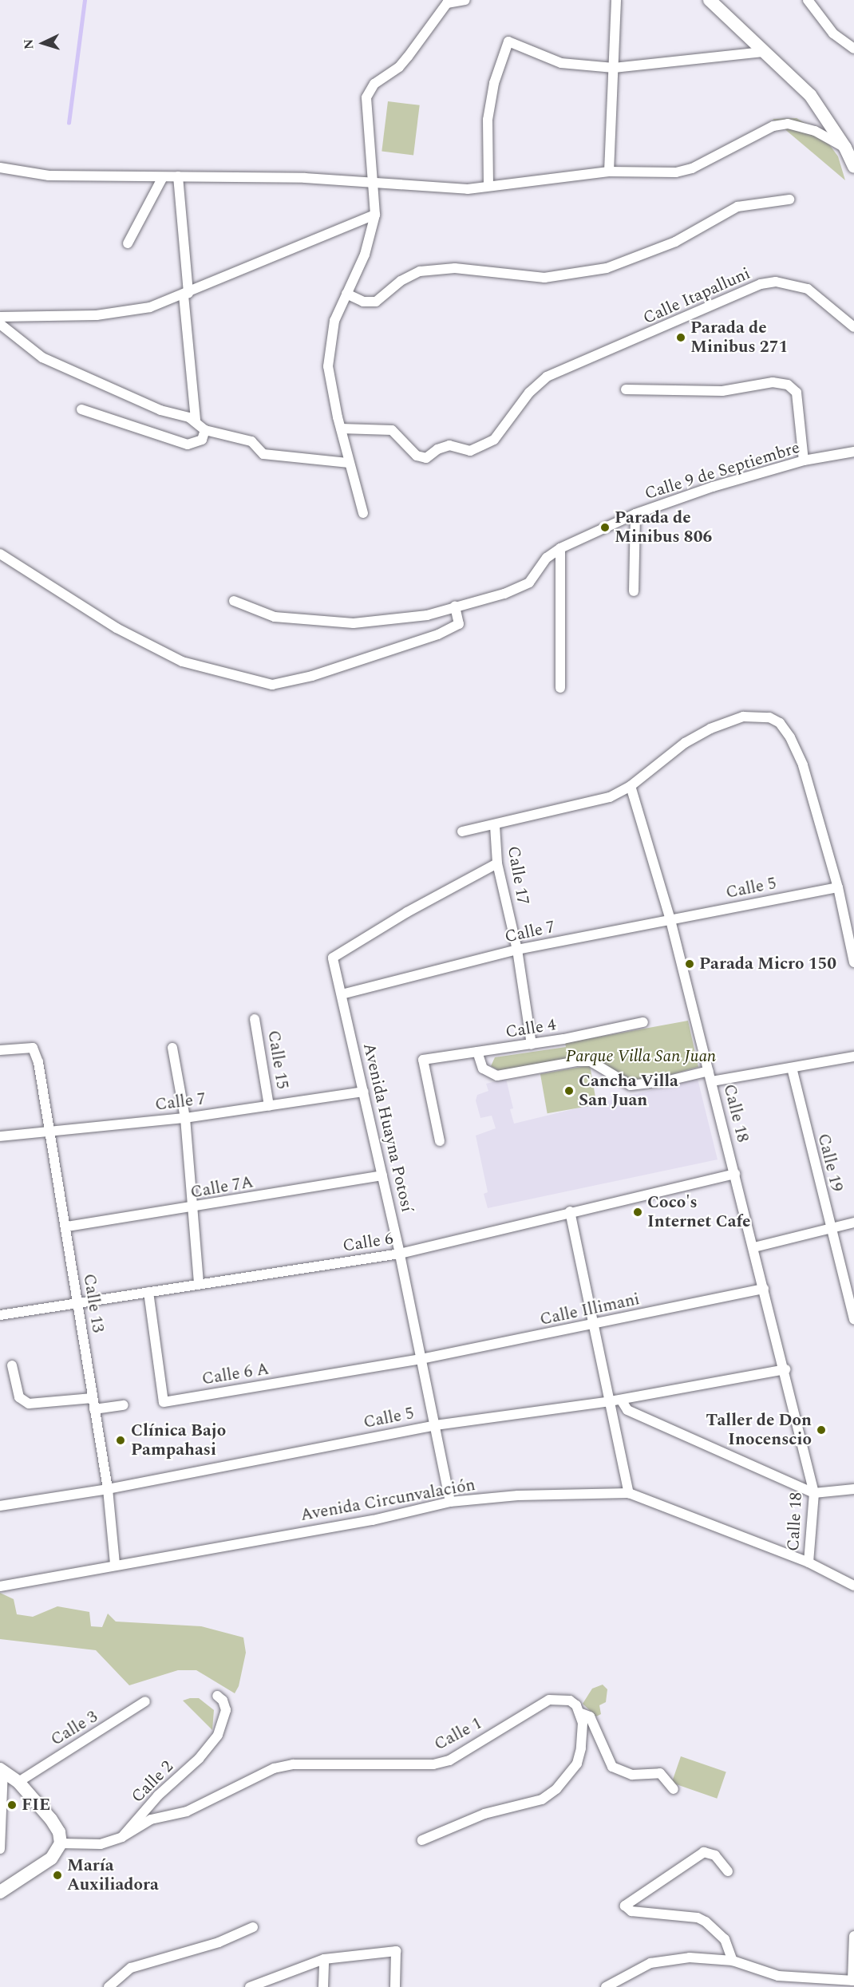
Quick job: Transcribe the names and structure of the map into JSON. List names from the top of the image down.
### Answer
{
  "streets": {
    "street": [
      "Calle Itapalluni",
      "Calle 9 de Septiembre",
      "Calle 17",
      "Calle 5",
      "Calle 7",
      "Calle 4",
      "Calle 15",
      "Calle 18",
      "Avenida Huayna Potosí",
      "Calle 19",
      "Calle 7A",
      "Calle 6",
      "Calle 13",
      "Calle Illimani",
      "Calle 6 A",
      "Avenida Circunvalación",
      "Calle 3",
      "Calle 1",
      "Calle 2"
    ]
  },
  "crossings": [
    ["Calle 17", "Calle 7"],
    ["Calle 17", "Calle 4"],
    ["Calle 17", "Avenida Huayna Potosí"],
    ["Calle 5", "Calle 7"],
    ["Calle 5", "Calle 18"],
    ["Calle 5", "Avenida Huayna Potosí"],
    ["Calle 5", "Calle 13"],
    ["Calle 7", "Calle 15"],
    ["Calle 7", "Calle 18"],
    ["Calle 7", "Avenida Huayna Potosí"],
    ["Calle 7", "Calle 13"],
    ["Calle 18", "Calle 6"],
    ["Calle 18", "Calle Illimani"],
    ["Calle 18", "Avenida Circunvalación"],
    ["Avenida Huayna Potosí", "Calle 7A"],
    ["Avenida Huayna Potosí", "Calle 6"],
    ["Avenida Huayna Potosí", "Calle Illimani"],
    ["Avenida Huayna Potosí", "Calle 6 A"],
    ["Avenida Huayna Potosí", "Avenida Circunvalación"],
    ["Calle 7A", "Calle 13"],
    ["Calle 6", "Calle 13"],
    ["Calle 6", "Calle 6 A"],
    ["Calle 13", "Avenida Circunvalación"],
    ["Calle Illimani", "Calle 6 A"],
    ["Calle 1", "Calle 2"]
  ],
  "parks": ["Parque Villa San Juan"],
  "places": [
    "Parada de Minibus 271",
    "Parada de Minibus 806",
    "Parada Micro 150",
    "Cancha Villa San Juan",
    "Coco's Internet Cafe",
    "Taller de Don Inocenscio",
    "Clínica Bajo Pampahasi",
    "FIE",
    "María Auxiliadora"
  ],
  "north": "left"
}
